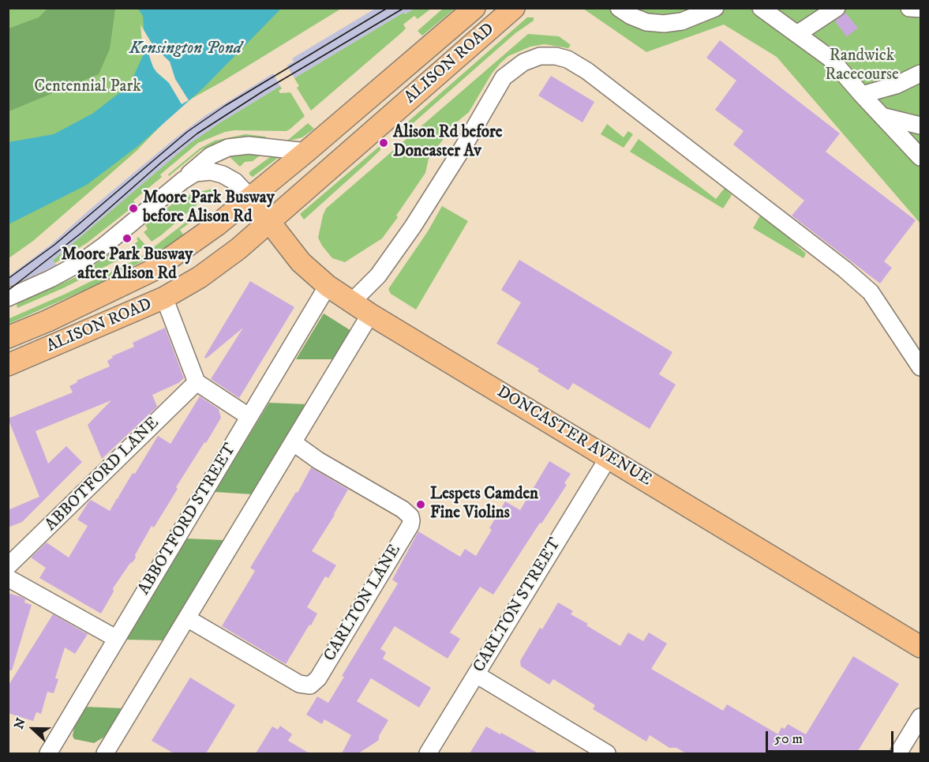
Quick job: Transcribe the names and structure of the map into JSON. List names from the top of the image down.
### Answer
{
  "streets": {
    "main road": ["ALISON ROAD", "DONCASTER AVENUE"],
    "street": [
      "ABBOTFORD LANE",
      "ABBOTFORD STREET",
      "CARLTON LANE",
      "CARLTON STREET"
    ]
  },
  "crossings": [
    ["ALISON ROAD", "DONCASTER AVENUE"],
    ["DONCASTER AVENUE", "ABBOTFORD STREET"],
    ["DONCASTER AVENUE", "CARLTON STREET"]
  ],
  "water": ["Kensington Pond"],
  "parks": ["Randwick Racecourse", "Centennial Park"],
  "places": [
    "Alison Rd before Doncaster Av",
    "Moore Park Busway before Alison Rd",
    "Moore Park Busway after Alison Rd",
    "Lespets Camden Fine Violins"
  ],
  "scale_bar": "50 m",
  "north": "left"
}
